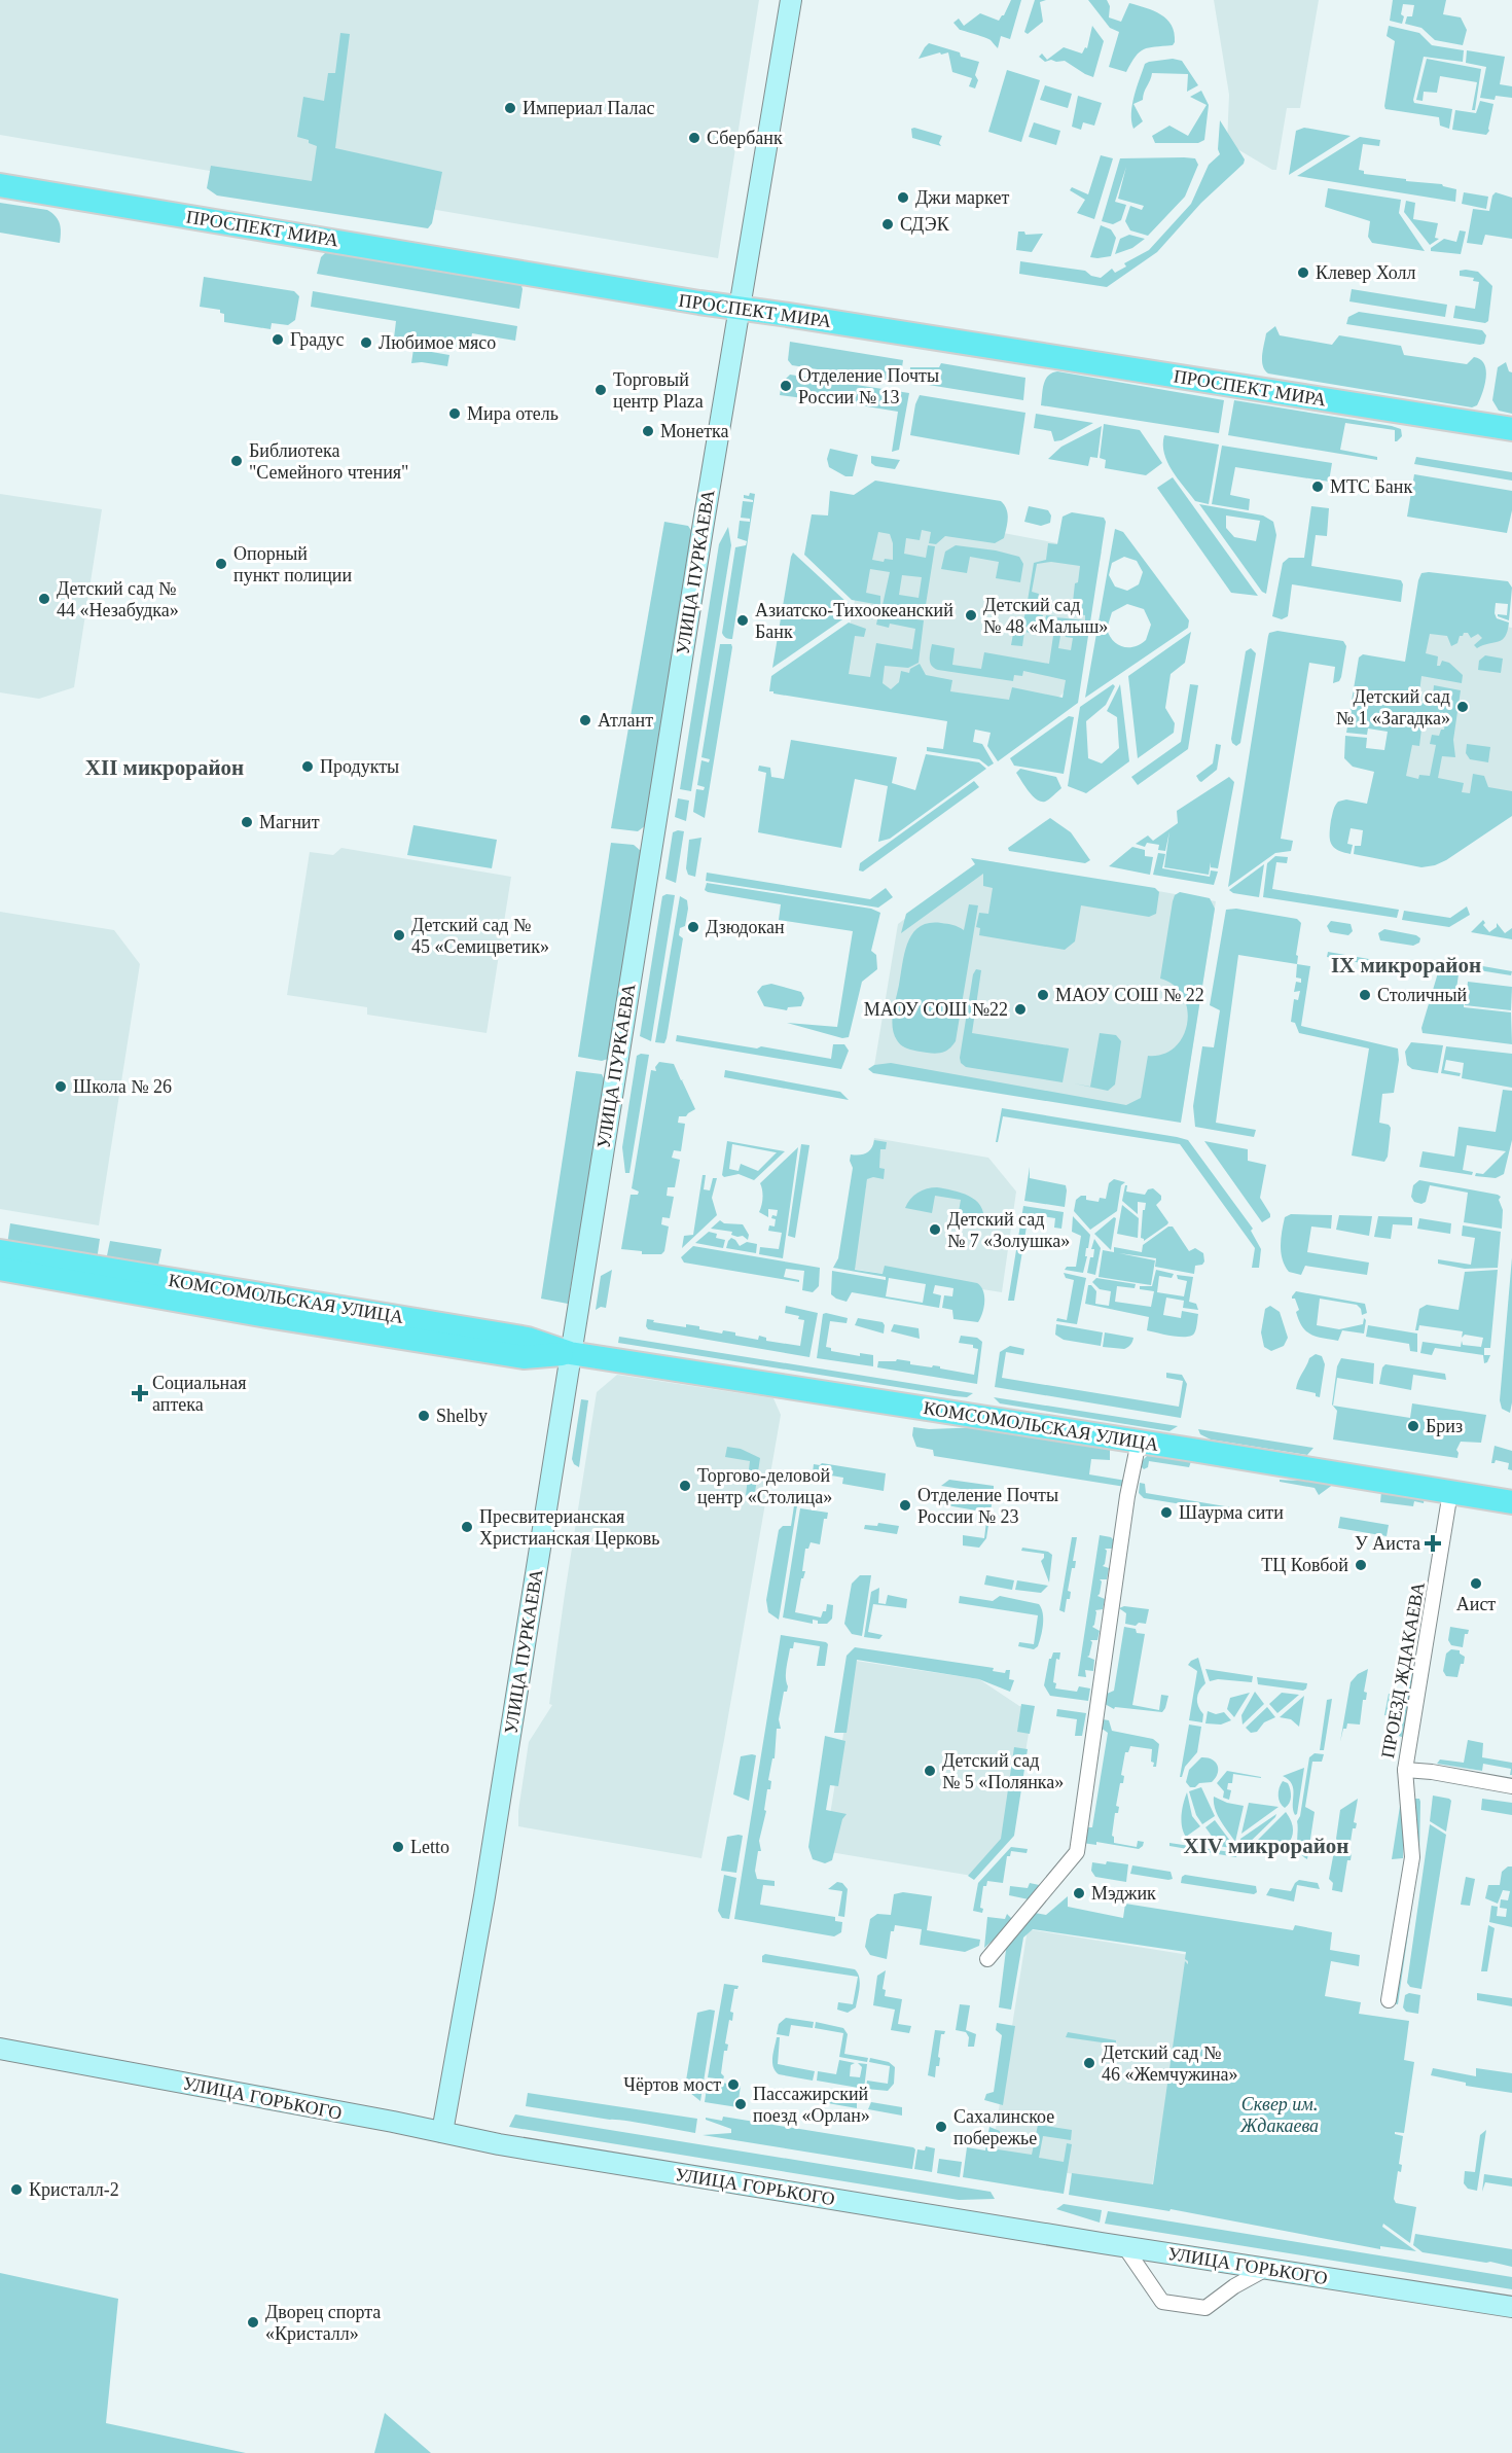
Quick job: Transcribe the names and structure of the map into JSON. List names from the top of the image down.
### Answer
{
  "streets": {
    "main road": [
      "ПРОСПЕКТ МИРА",
      "УЛИЦА ПУРКАЕВА",
      "КОМСОМОЛЬСКАЯ УЛИЦА",
      "УЛИЦА ГОРЬКОГО"
    ],
    "street": ["ПРОЕЗД ЖДАКАЕВА"]
  },
  "crossings": [
    ["ПРОСПЕКТ МИРА", "УЛИЦА ПУРКАЕВА"],
    ["УЛИЦА ПУРКАЕВА", "КОМСОМОЛЬСКАЯ УЛИЦА"],
    ["УЛИЦА ПУРКАЕВА", "УЛИЦА ГОРЬКОГО"],
    ["КОМСОМОЛЬСКАЯ УЛИЦА", "ПРОЕЗД ЖДАКАЕВА"]
  ],
  "districts": ["XII микрорайон", "IX микрорайон", "XIV микрорайон"],
  "parks": ["Сквер им. Ждакаева"],
  "places": {
    "other": [
      "Империал Палас",
      "Сбербанк",
      "Джи маркет",
      "СДЭК",
      "Клевер Холл",
      "Градус",
      "Любимое мясо",
      "Отделение Почты России № 13",
      "Торговый центр Plaza",
      "Мира отель",
      "Монетка",
      "Библиотека \"Семейного чтения\"",
      "МТС Банк",
      "Опорный пункт полиции",
      "Детский сад № 44 «Незабудка»",
      "Детский сад № 48 «Малыш»",
      "Азиатско-Тихоокеанский Банк",
      "Детский сад № 1 «Загадка»",
      "Атлант",
      "Продукты",
      "Магнит",
      "Дзюдокан",
      "Детский сад № 45 «Семицветик»",
      "МАОУ СОШ № 22",
      "Столичный",
      "МАОУ СОШ №22",
      "Школа № 26",
      "Детский сад № 7 «Золушка»",
      "Shelby",
      "Бриз",
      "Торгово-деловой центр «Столица»",
      "Отделение Почты России № 23",
      "Шаурма сити",
      "Пресвитерианская Христианская Церковь",
      "ТЦ Ковбой",
      "Аист",
      "Детский сад № 5 «Полянка»",
      "Letto",
      "Мэджик",
      "Детский сад № 46 «Жемчужина»",
      "Чёртов мост",
      "Пассажирский поезд «Орлан»",
      "Сахалинское побережье",
      "Кристалл-2",
      "Дворец спорта «Кристалл»"
    ],
    "health": ["Социальная аптека", "У Аиста"]
  }
}
